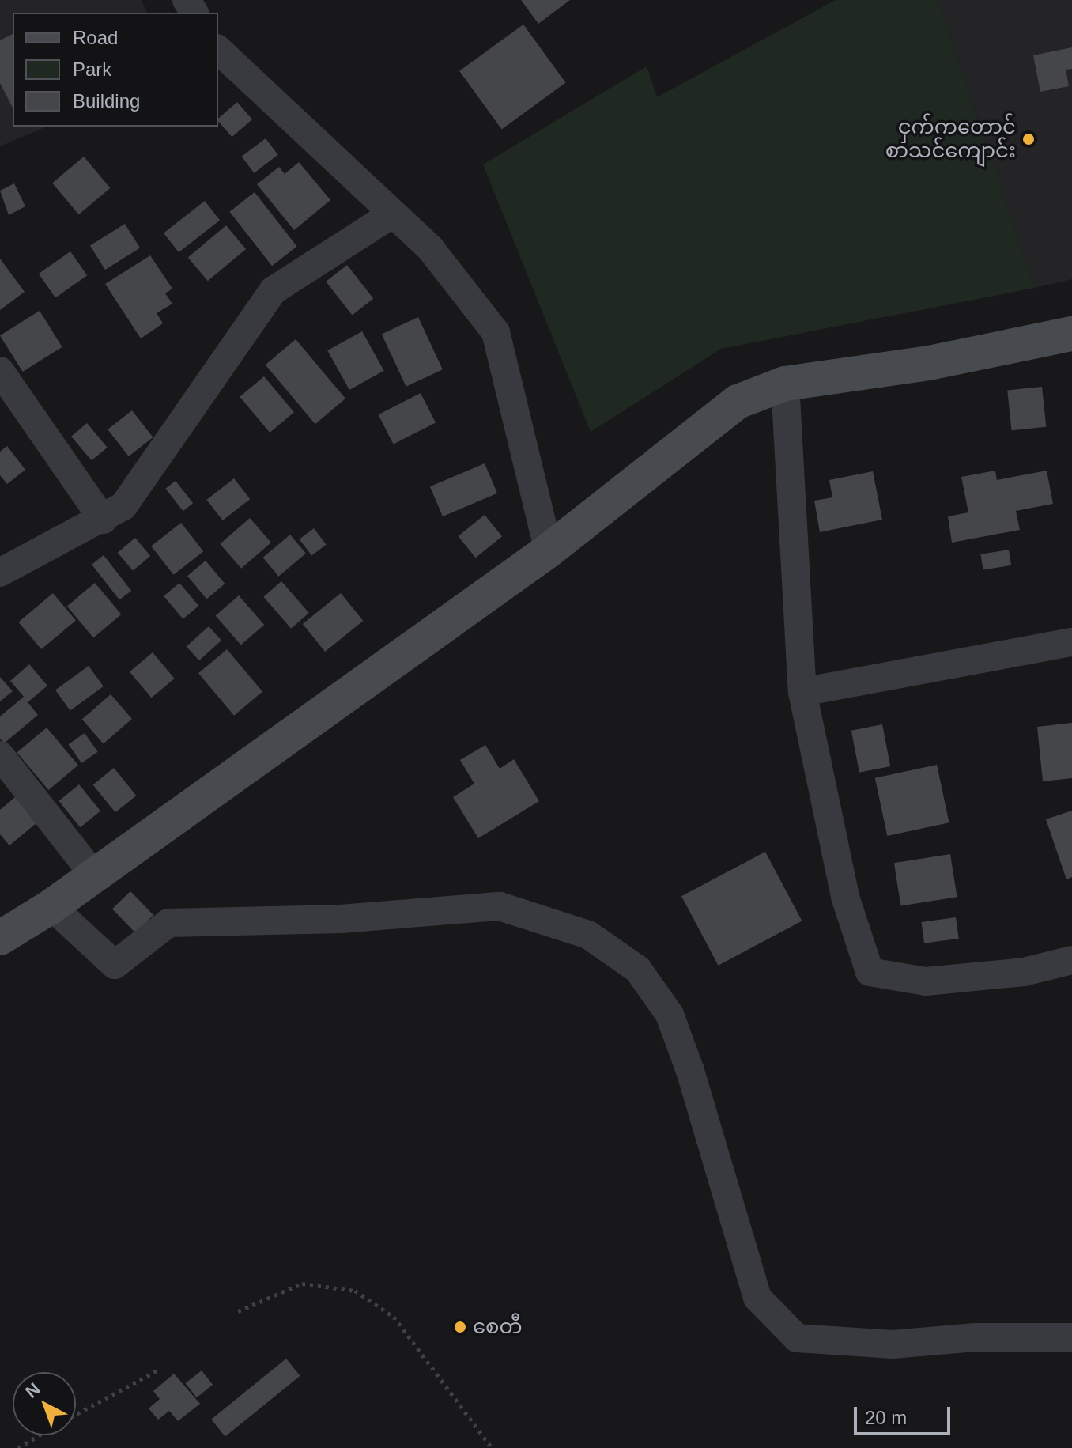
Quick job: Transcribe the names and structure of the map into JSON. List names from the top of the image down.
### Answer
{
  "places": ["ငှက်ကတောင် စာသင်ကျောင်း", "စေတီ"],
  "legend": ["Road", "Park", "Building"],
  "scale_bar": "20 m",
  "north": "top left"
}
